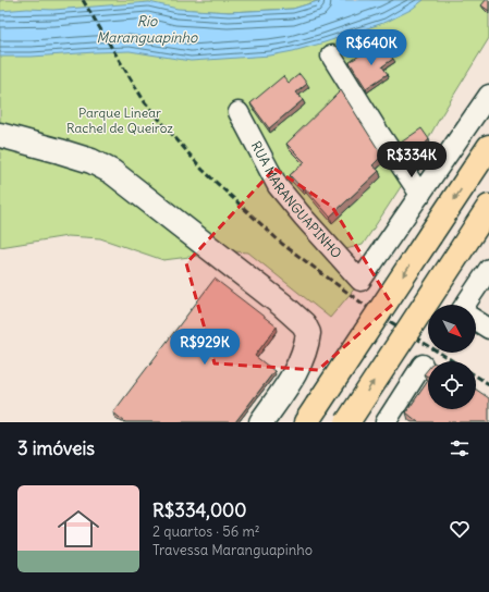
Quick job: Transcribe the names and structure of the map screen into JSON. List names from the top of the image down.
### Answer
{
  "streets": {
    "street": ["RUA MARANGUAPINHO"]
  },
  "water": ["Rio Maranguapinho"],
  "parks": ["Parque Linear Rachel de Queiroz"],
  "north": "bottom right",
  "page": {
    "price": ["R$640K", "R$334K", "R$929K"],
    "heading": "3 imóveis",
    "list": [
      {
        "name": "R$334,000",
        "note": "2 quartos · 56 m² · Travessa Maranguapinho"
      }
    ]
  }
}
